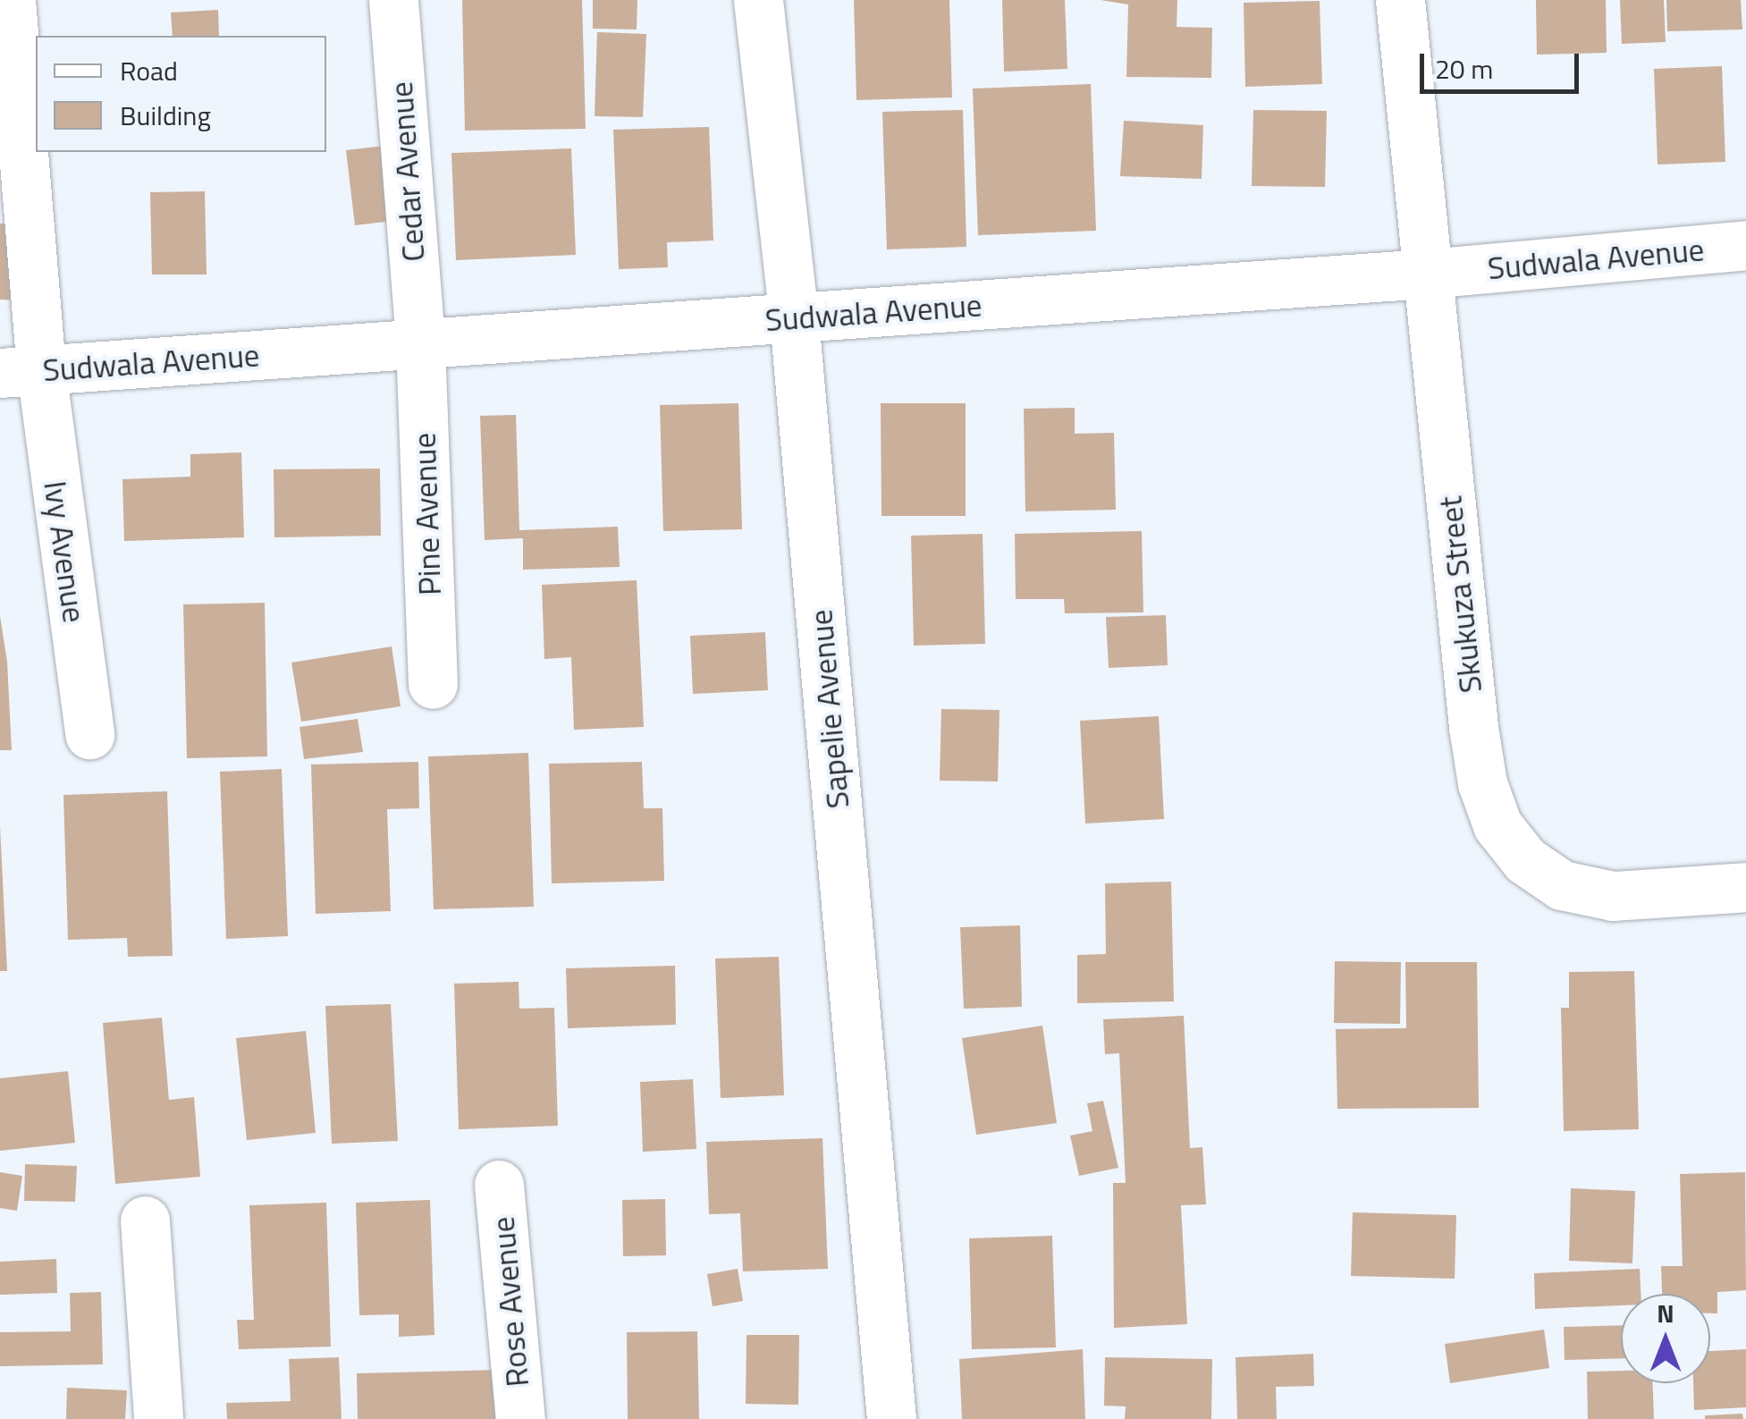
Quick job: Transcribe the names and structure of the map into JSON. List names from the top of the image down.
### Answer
{
  "streets": {
    "street": [
      "Cedar Avenue",
      "Sudwala Avenue",
      "Pine Avenue",
      "Ivy Avenue",
      "Skukuza Street",
      "Sapelie Avenue",
      "Rose Avenue"
    ]
  },
  "crossings": [
    ["Cedar Avenue", "Sudwala Avenue"],
    ["Cedar Avenue", "Pine Avenue"],
    ["Sudwala Avenue", "Pine Avenue"],
    ["Sudwala Avenue", "Ivy Avenue"],
    ["Sudwala Avenue", "Skukuza Street"],
    ["Sudwala Avenue", "Sapelie Avenue"]
  ],
  "legend": ["Road", "Building"],
  "scale_bar": "20 m",
  "north": "top"
}
